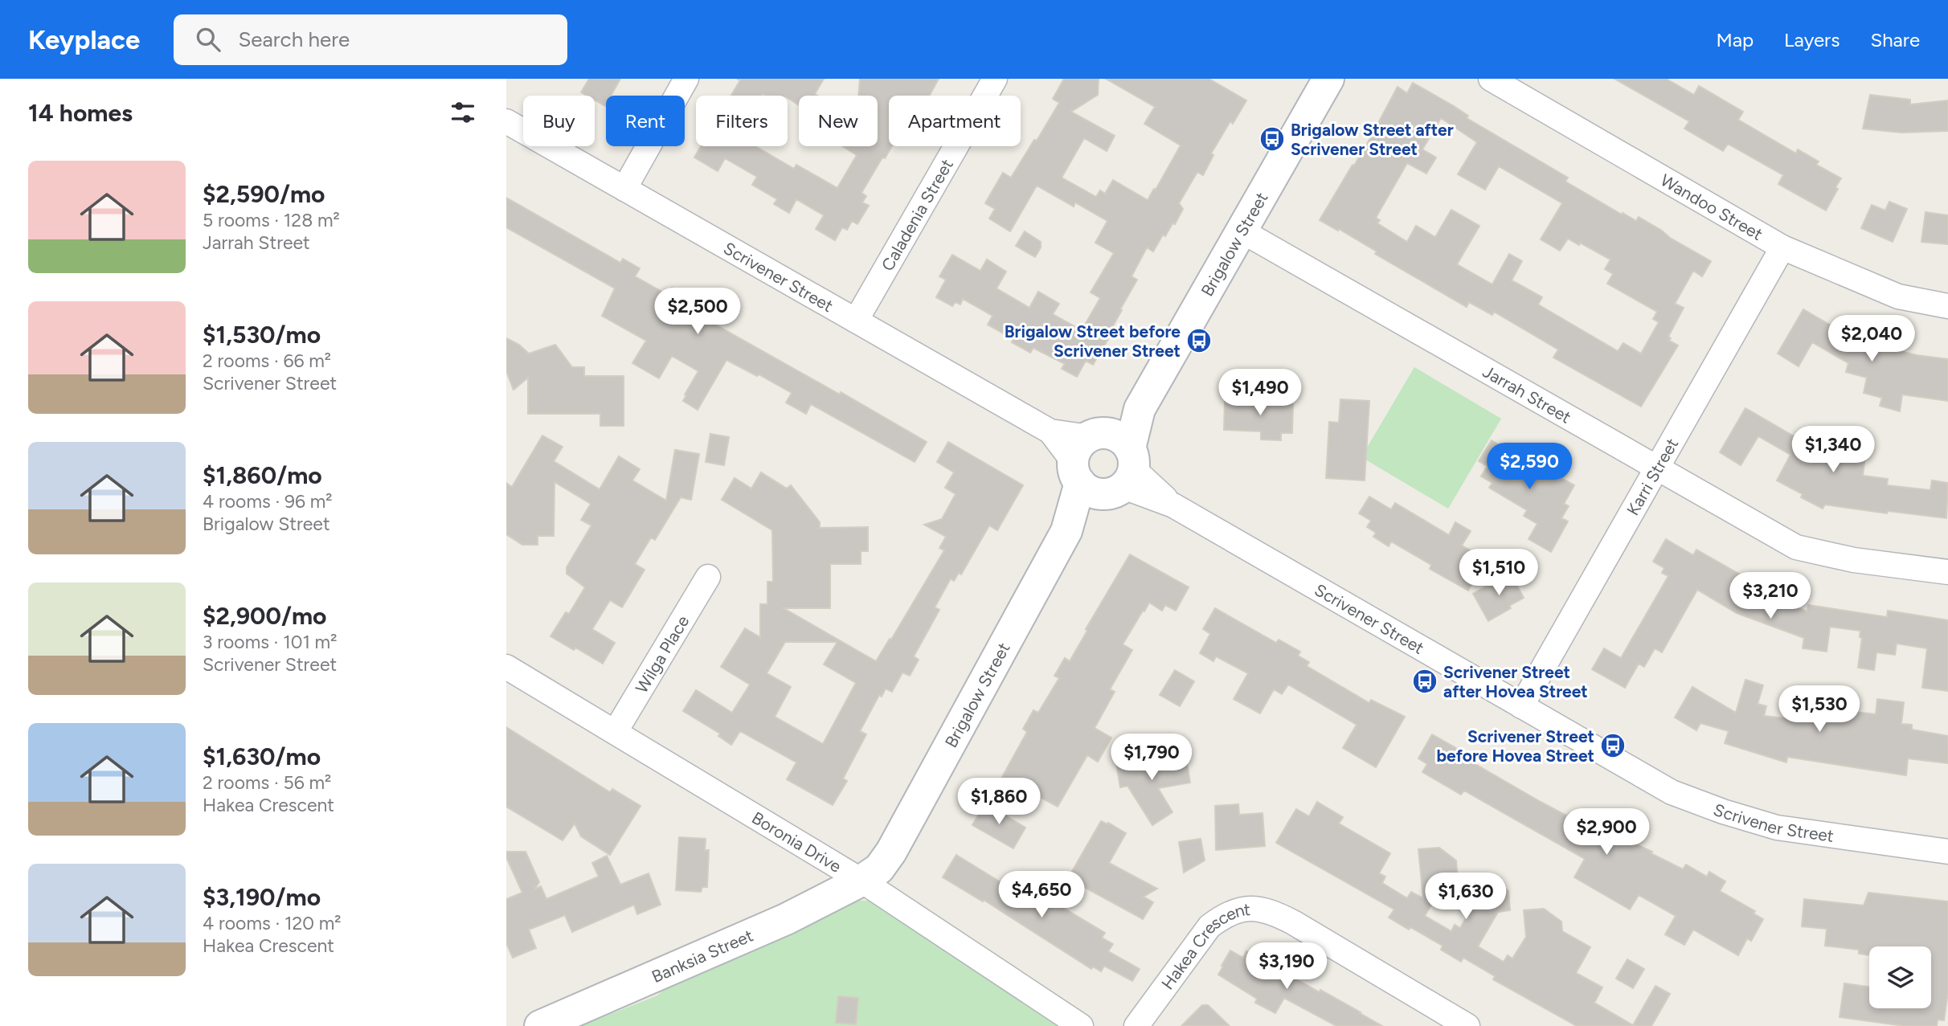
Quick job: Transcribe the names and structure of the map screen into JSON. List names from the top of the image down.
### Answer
{
  "streets": {
    "street": [
      "Wandoo Street",
      "Caladenia Street",
      "Brigalow Street",
      "Scrivener Street",
      "Jarrah Street",
      "Karri Street",
      "Wilga Place",
      "Boronia Drive",
      "Hakea Crescent",
      "Banksia Street"
    ]
  },
  "crossings": [
    ["Wandoo Street", "Karri Street"],
    ["Caladenia Street", "Scrivener Street"],
    ["Brigalow Street", "Scrivener Street"],
    ["Brigalow Street", "Jarrah Street"],
    ["Brigalow Street", "Boronia Drive"],
    ["Brigalow Street", "Banksia Street"],
    ["Scrivener Street", "Karri Street"],
    ["Jarrah Street", "Karri Street"],
    ["Wilga Place", "Boronia Drive"],
    ["Boronia Drive", "Banksia Street"]
  ],
  "places": {
    "bus stop": [
      "Brigalow Street after Scrivener Street",
      "Brigalow Street before Scrivener Street",
      "Scrivener Street after Hovea Street",
      "Scrivener Street before Hovea Street"
    ]
  },
  "page": {
    "header": "Keyplace",
    "search": "Search here",
    "nav": ["Map", "Layers", "Share"],
    "heading": "14 homes",
    "chip": [
      "Buy",
      "Rent",
      "Filters",
      "New",
      "Apartment"
    ],
    "list": [
      {
        "name": "$2,590/mo",
        "note": "5 rooms · 128 m² · Jarrah Street"
      },
      {
        "name": "$1,530/mo",
        "note": "2 rooms · 66 m² · Scrivener Street"
      },
      {
        "name": "$1,860/mo",
        "note": "4 rooms · 96 m² · Brigalow Street"
      },
      {
        "name": "$2,900/mo",
        "note": "3 rooms · 101 m² · Scrivener Street"
      },
      {
        "name": "$1,630/mo",
        "note": "2 rooms · 56 m² · Hakea Crescent"
      },
      {
        "name": "$3,190/mo",
        "note": "4 rooms · 120 m² · Hakea Crescent"
      }
    ],
    "price": [
      "$2,500",
      "$2,040",
      "$1,490",
      "$1,340",
      "$2,590",
      "$1,510",
      "$3,210",
      "$1,530",
      "$1,790",
      "$1,860",
      "$2,900",
      "$4,650",
      "$1,630",
      "$3,190"
    ]
  }
}
